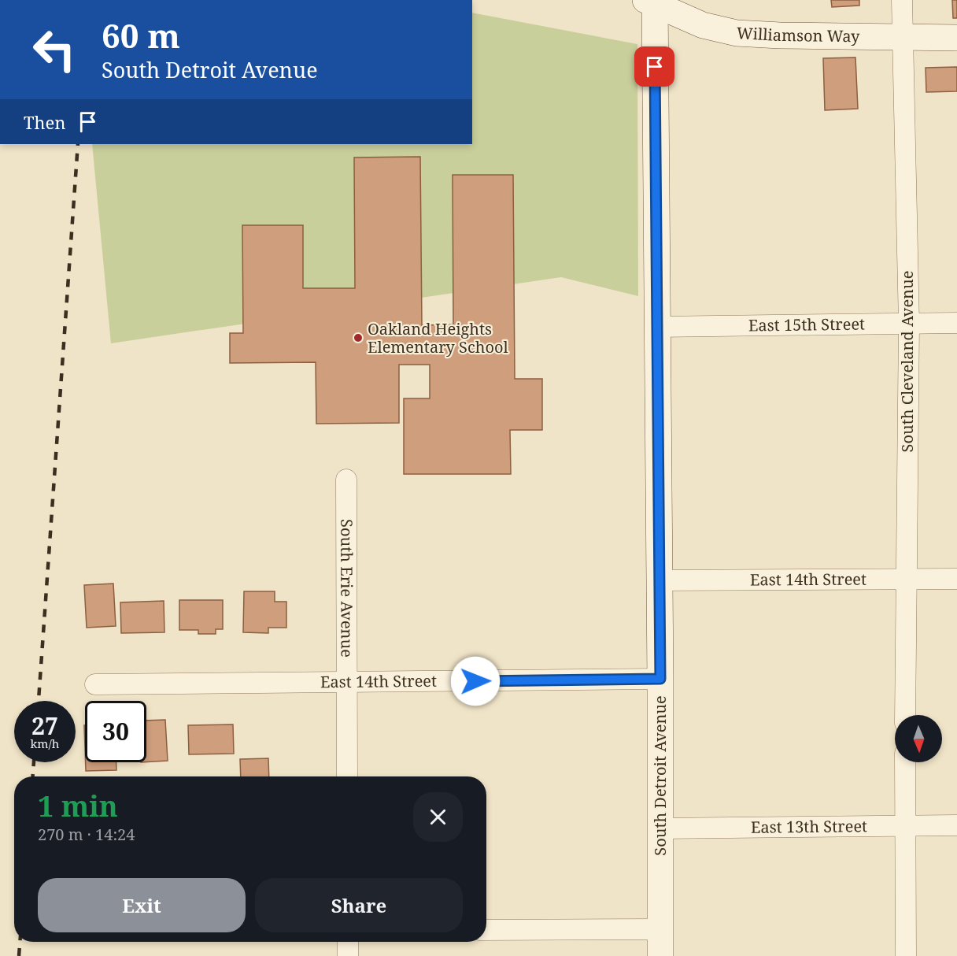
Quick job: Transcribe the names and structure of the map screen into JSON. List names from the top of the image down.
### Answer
{
  "streets": {
    "street": [
      "Williamson Way",
      "East 15th Street",
      "South Cleveland Avenue",
      "East 14th Street",
      "South Erie Avenue",
      "South Detroit Avenue",
      "East 13th Street"
    ]
  },
  "crossings": [
    ["Williamson Way", "South Cleveland Avenue"],
    ["Williamson Way", "South Detroit Avenue"],
    ["East 15th Street", "South Cleveland Avenue"],
    ["East 15th Street", "South Detroit Avenue"],
    ["South Cleveland Avenue", "East 14th Street"],
    ["East 14th Street", "South Erie Avenue"],
    ["East 14th Street", "South Detroit Avenue"],
    ["South Detroit Avenue", "East 13th Street"]
  ],
  "places": ["Oakland Heights Elementary School"],
  "north": "bottom",
  "page": {
    "turn": ["60 m", "South Detroit Avenue"],
    "then": "Then",
    "speed": "27 km/h",
    "limit": "30",
    "heading": ["1 min", "270 m · 14:24"],
    "buttons": ["Exit", "Share"]
  }
}
